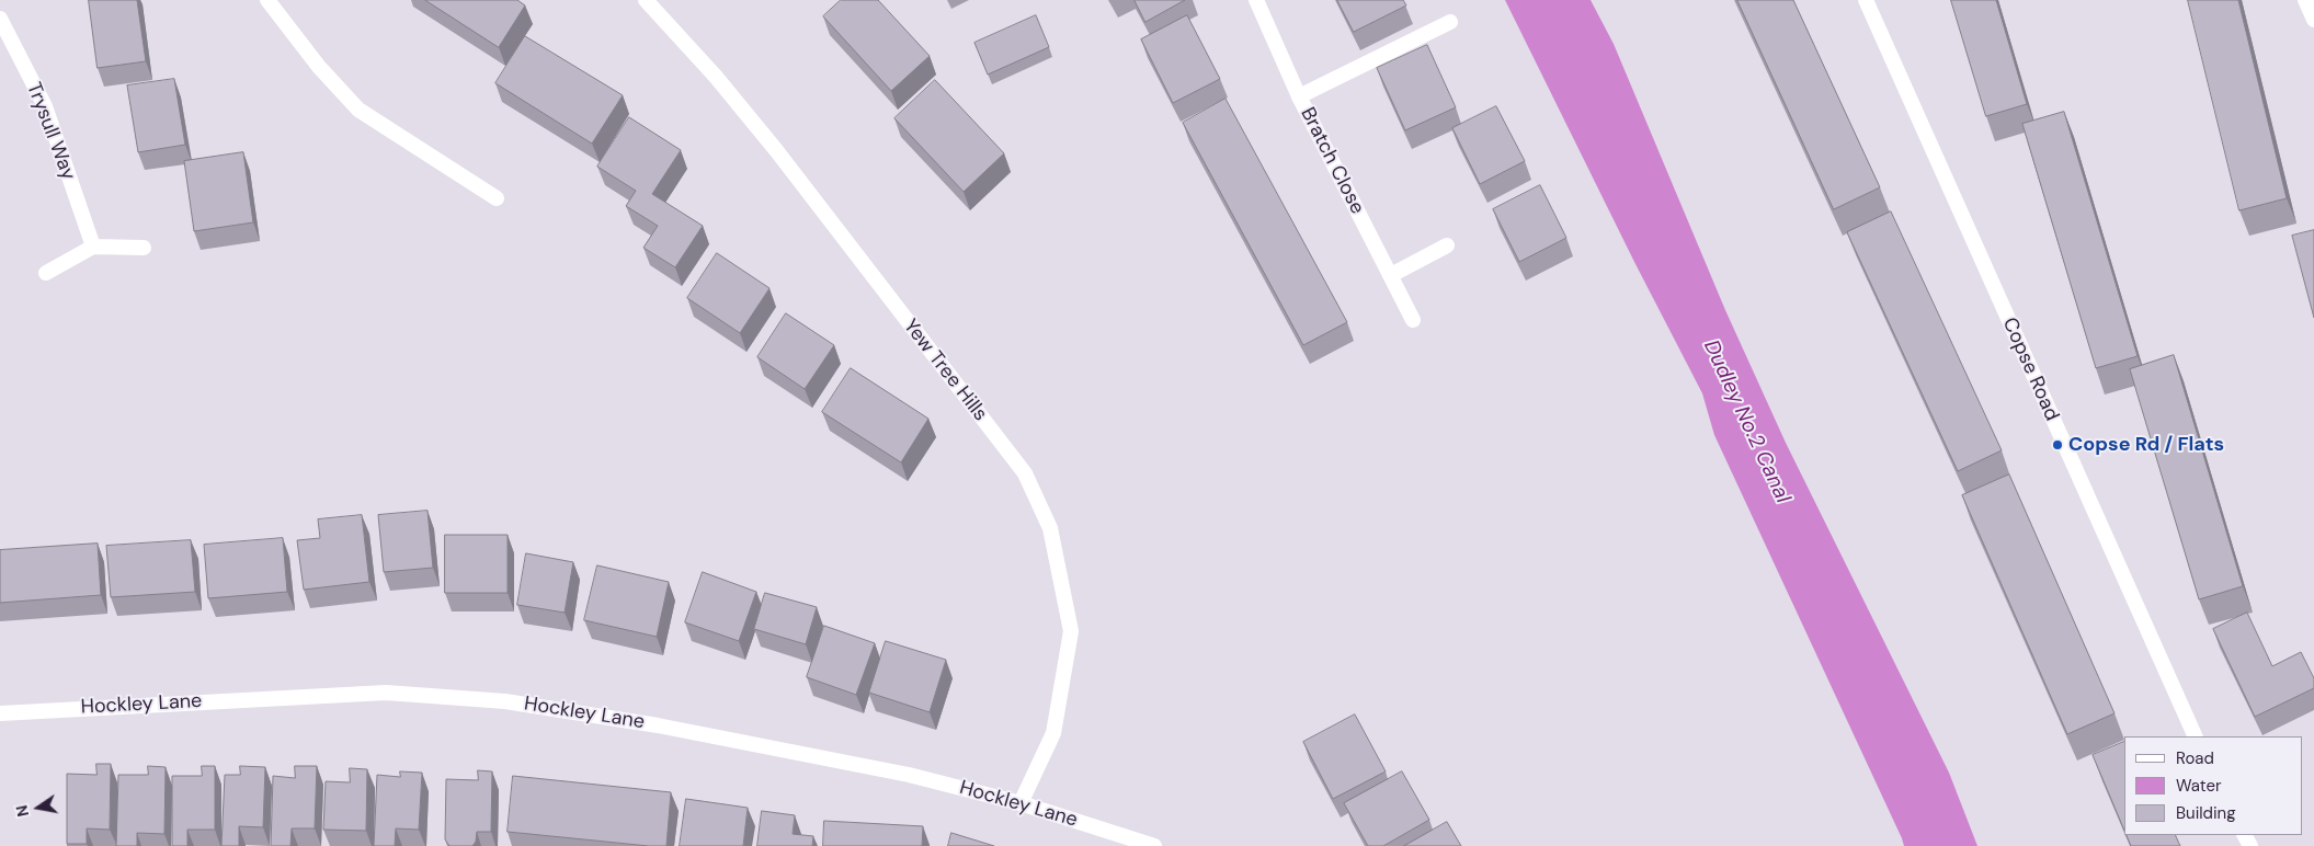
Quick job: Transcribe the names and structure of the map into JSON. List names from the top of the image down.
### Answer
{
  "streets": {
    "street": [
      "Trysull Way",
      "Bratch Close",
      "Copse Road",
      "Yew Tree Hills",
      "Hockley Lane"
    ]
  },
  "crossings": [
    ["Yew Tree Hills", "Hockley Lane"]
  ],
  "water": ["Dudley No.2 Canal"],
  "places": ["Copse Rd / Flats"],
  "legend": ["Road", "Water", "Building"],
  "north": "left"
}
